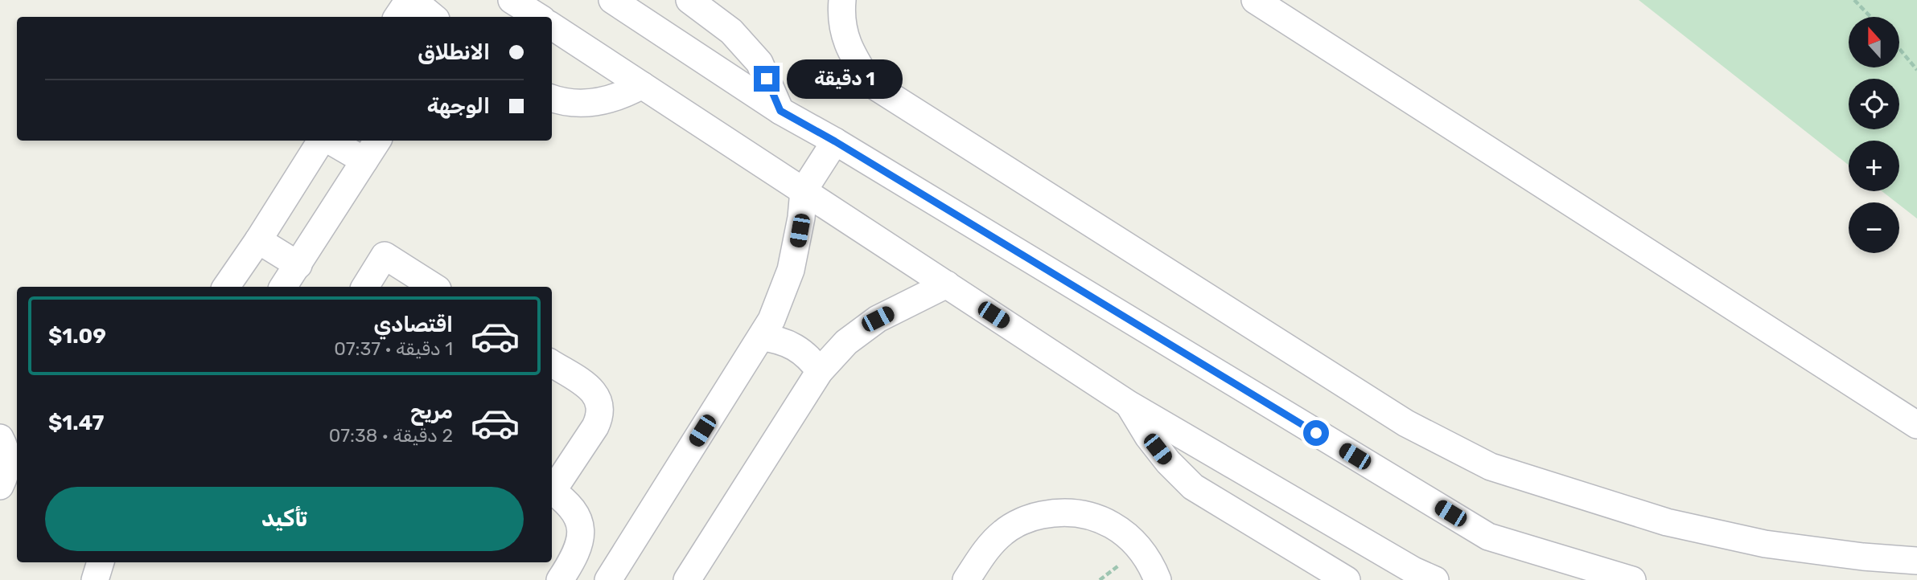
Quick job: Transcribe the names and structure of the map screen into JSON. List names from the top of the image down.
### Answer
{
  "north": "top",
  "page": {
    "map_buttons": ["+", "−"],
    "banner": ["الانطلاق", "الوجهة"],
    "bubble": "1 دقيقة",
    "list": [
      {
        "name": "اقتصادي",
        "note": "1 دقيقة · 07:37",
        "value": "$1.09"
      },
      {
        "name": "مريح",
        "note": "2 دقيقة · 07:38",
        "value": "$1.47"
      }
    ],
    "buttons": "تأكيد"
  }
}
